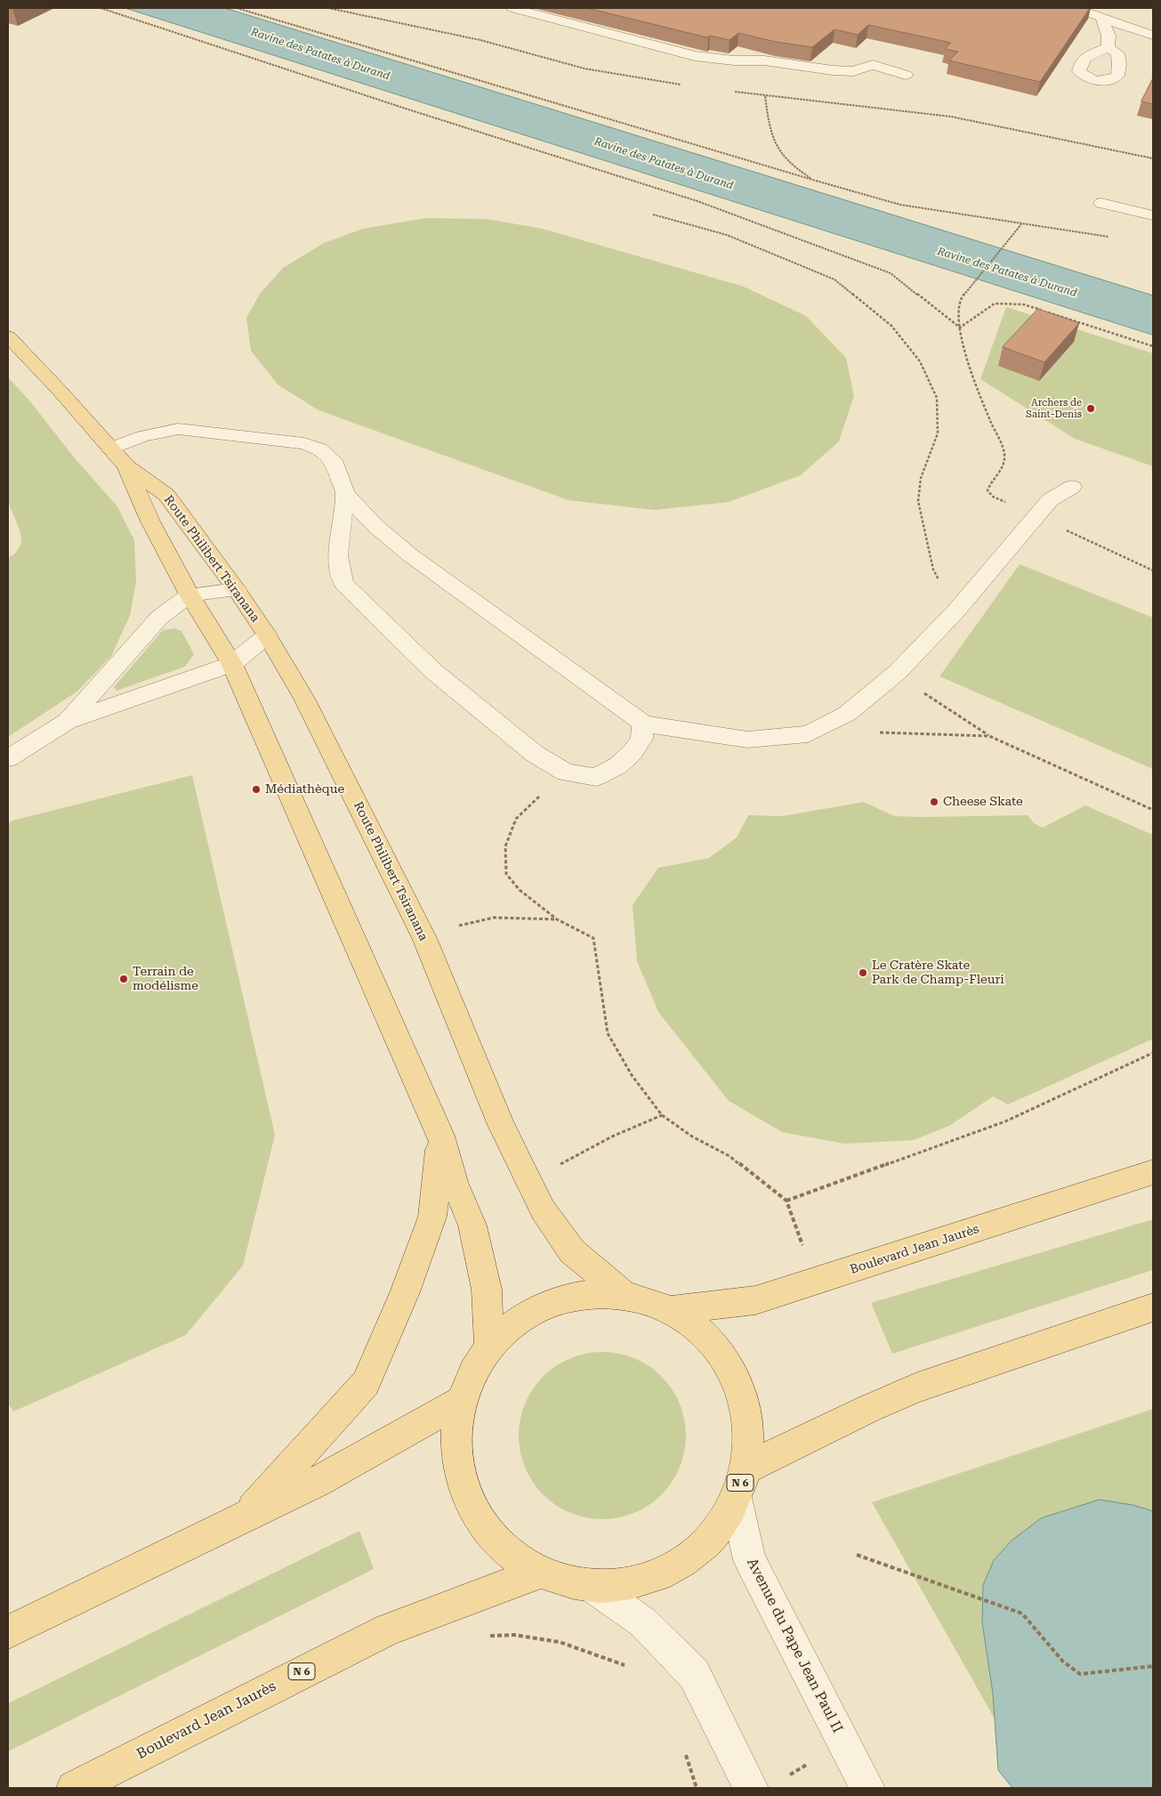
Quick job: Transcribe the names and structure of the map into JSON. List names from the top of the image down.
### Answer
{
  "streets": {
    "main road": ["Route Philibert Tsiranana", "Boulevard Jean Jaurès", "N 6"],
    "street": ["Avenue du Pape Jean Paul II"]
  },
  "crossings": [
    ["Route Philibert Tsiranana", "N 6"],
    ["Boulevard Jean Jaurès", "N 6"],
    ["N 6", "Avenue du Pape Jean Paul II"]
  ],
  "water": ["Ravine des Patates à Durand"],
  "places": [
    "Archers de Saint-Denis",
    "Médiathèque",
    "Cheese Skate",
    "Le Cratère Skate Park de Champ-Fleuri",
    "Terrain de modélisme"
  ]
}
